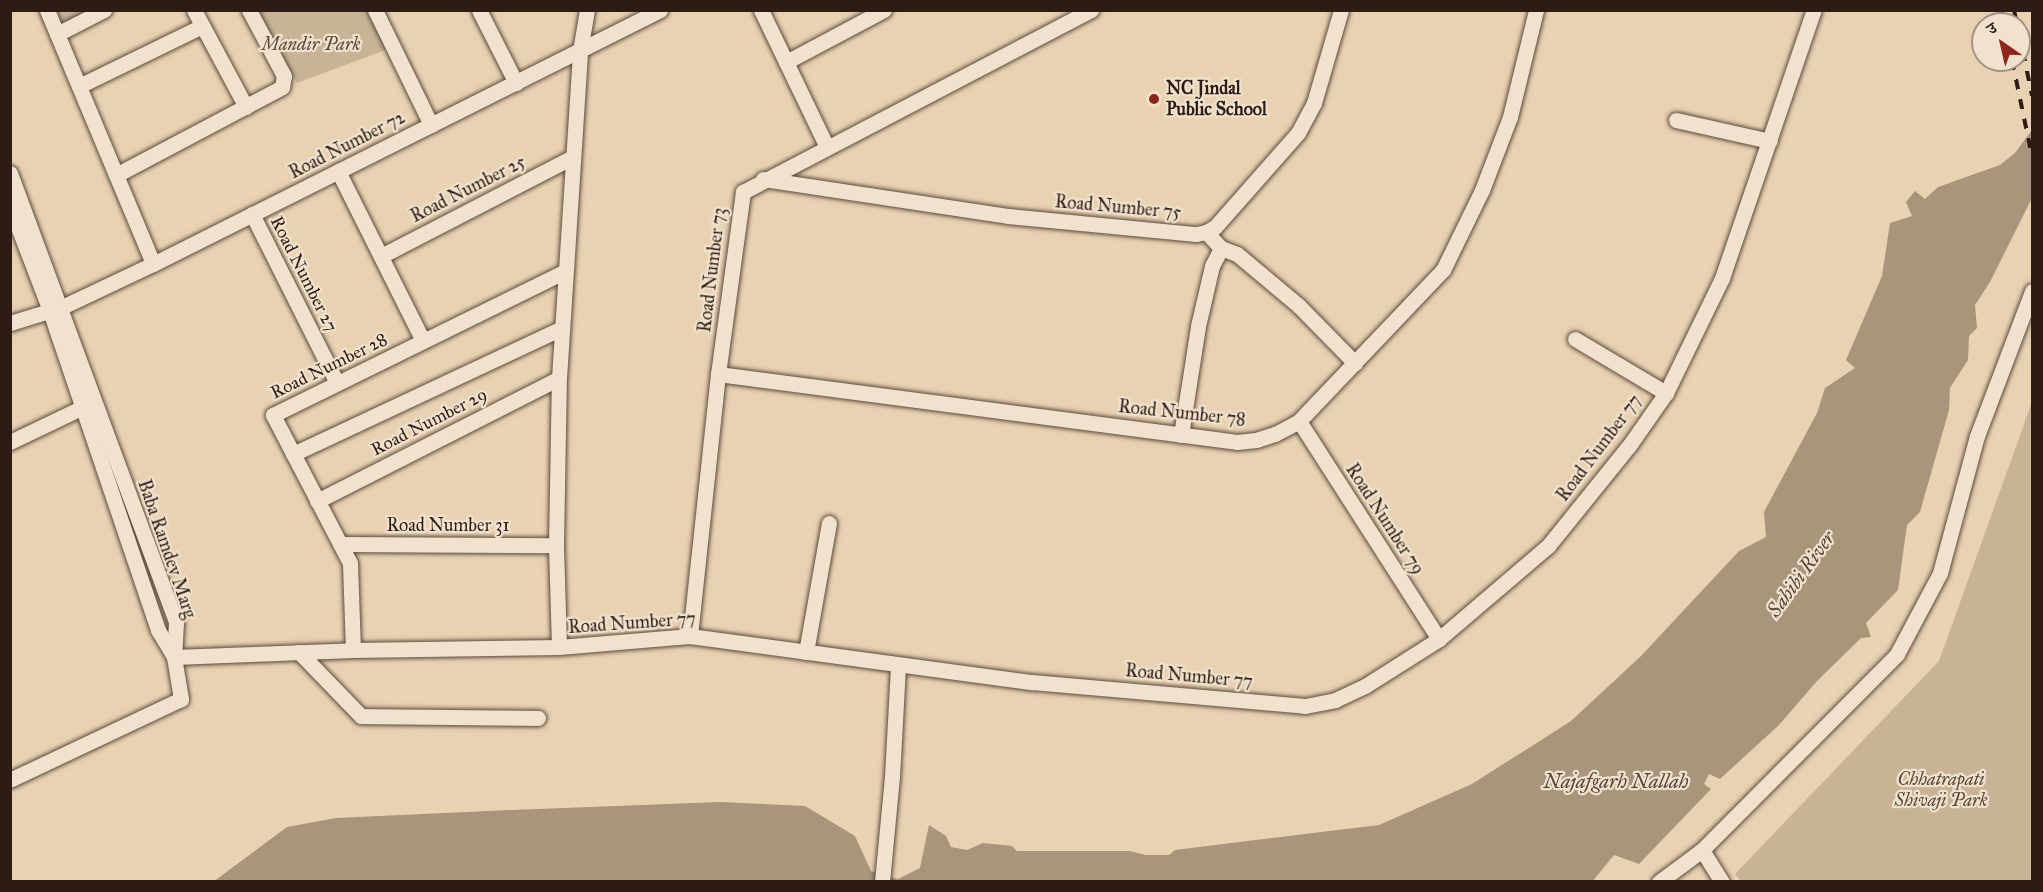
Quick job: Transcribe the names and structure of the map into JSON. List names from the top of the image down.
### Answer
{
  "streets": {
    "street": [
      "Road Number 72",
      "Road Number 25",
      "Road Number 75",
      "Road Number 73",
      "Road Number 27",
      "Road Number 28",
      "Road Number 78",
      "Road Number 29",
      "Road Number 77",
      "Road Number 79",
      "Road Number 31",
      "Baba Ramdev Marg"
    ]
  },
  "crossings": [
    ["Road Number 72", "Road Number 27"],
    ["Road Number 72", "Baba Ramdev Marg"],
    ["Road Number 75", "Road Number 73"],
    ["Road Number 73", "Road Number 78"],
    ["Road Number 73", "Road Number 77"],
    ["Road Number 27", "Road Number 28"],
    ["Road Number 28", "Road Number 29"],
    ["Road Number 28", "Road Number 77"],
    ["Road Number 28", "Road Number 31"],
    ["Road Number 78", "Road Number 79"],
    ["Road Number 77", "Road Number 79"],
    ["Road Number 77", "Baba Ramdev Marg"]
  ],
  "water": ["Sahibi River", "Najafgarh Nallah"],
  "parks": ["Mandir Park", "Chhatrapati Shivaji Park"],
  "places": ["NC Jindal Public School"],
  "north": "top left"
}
